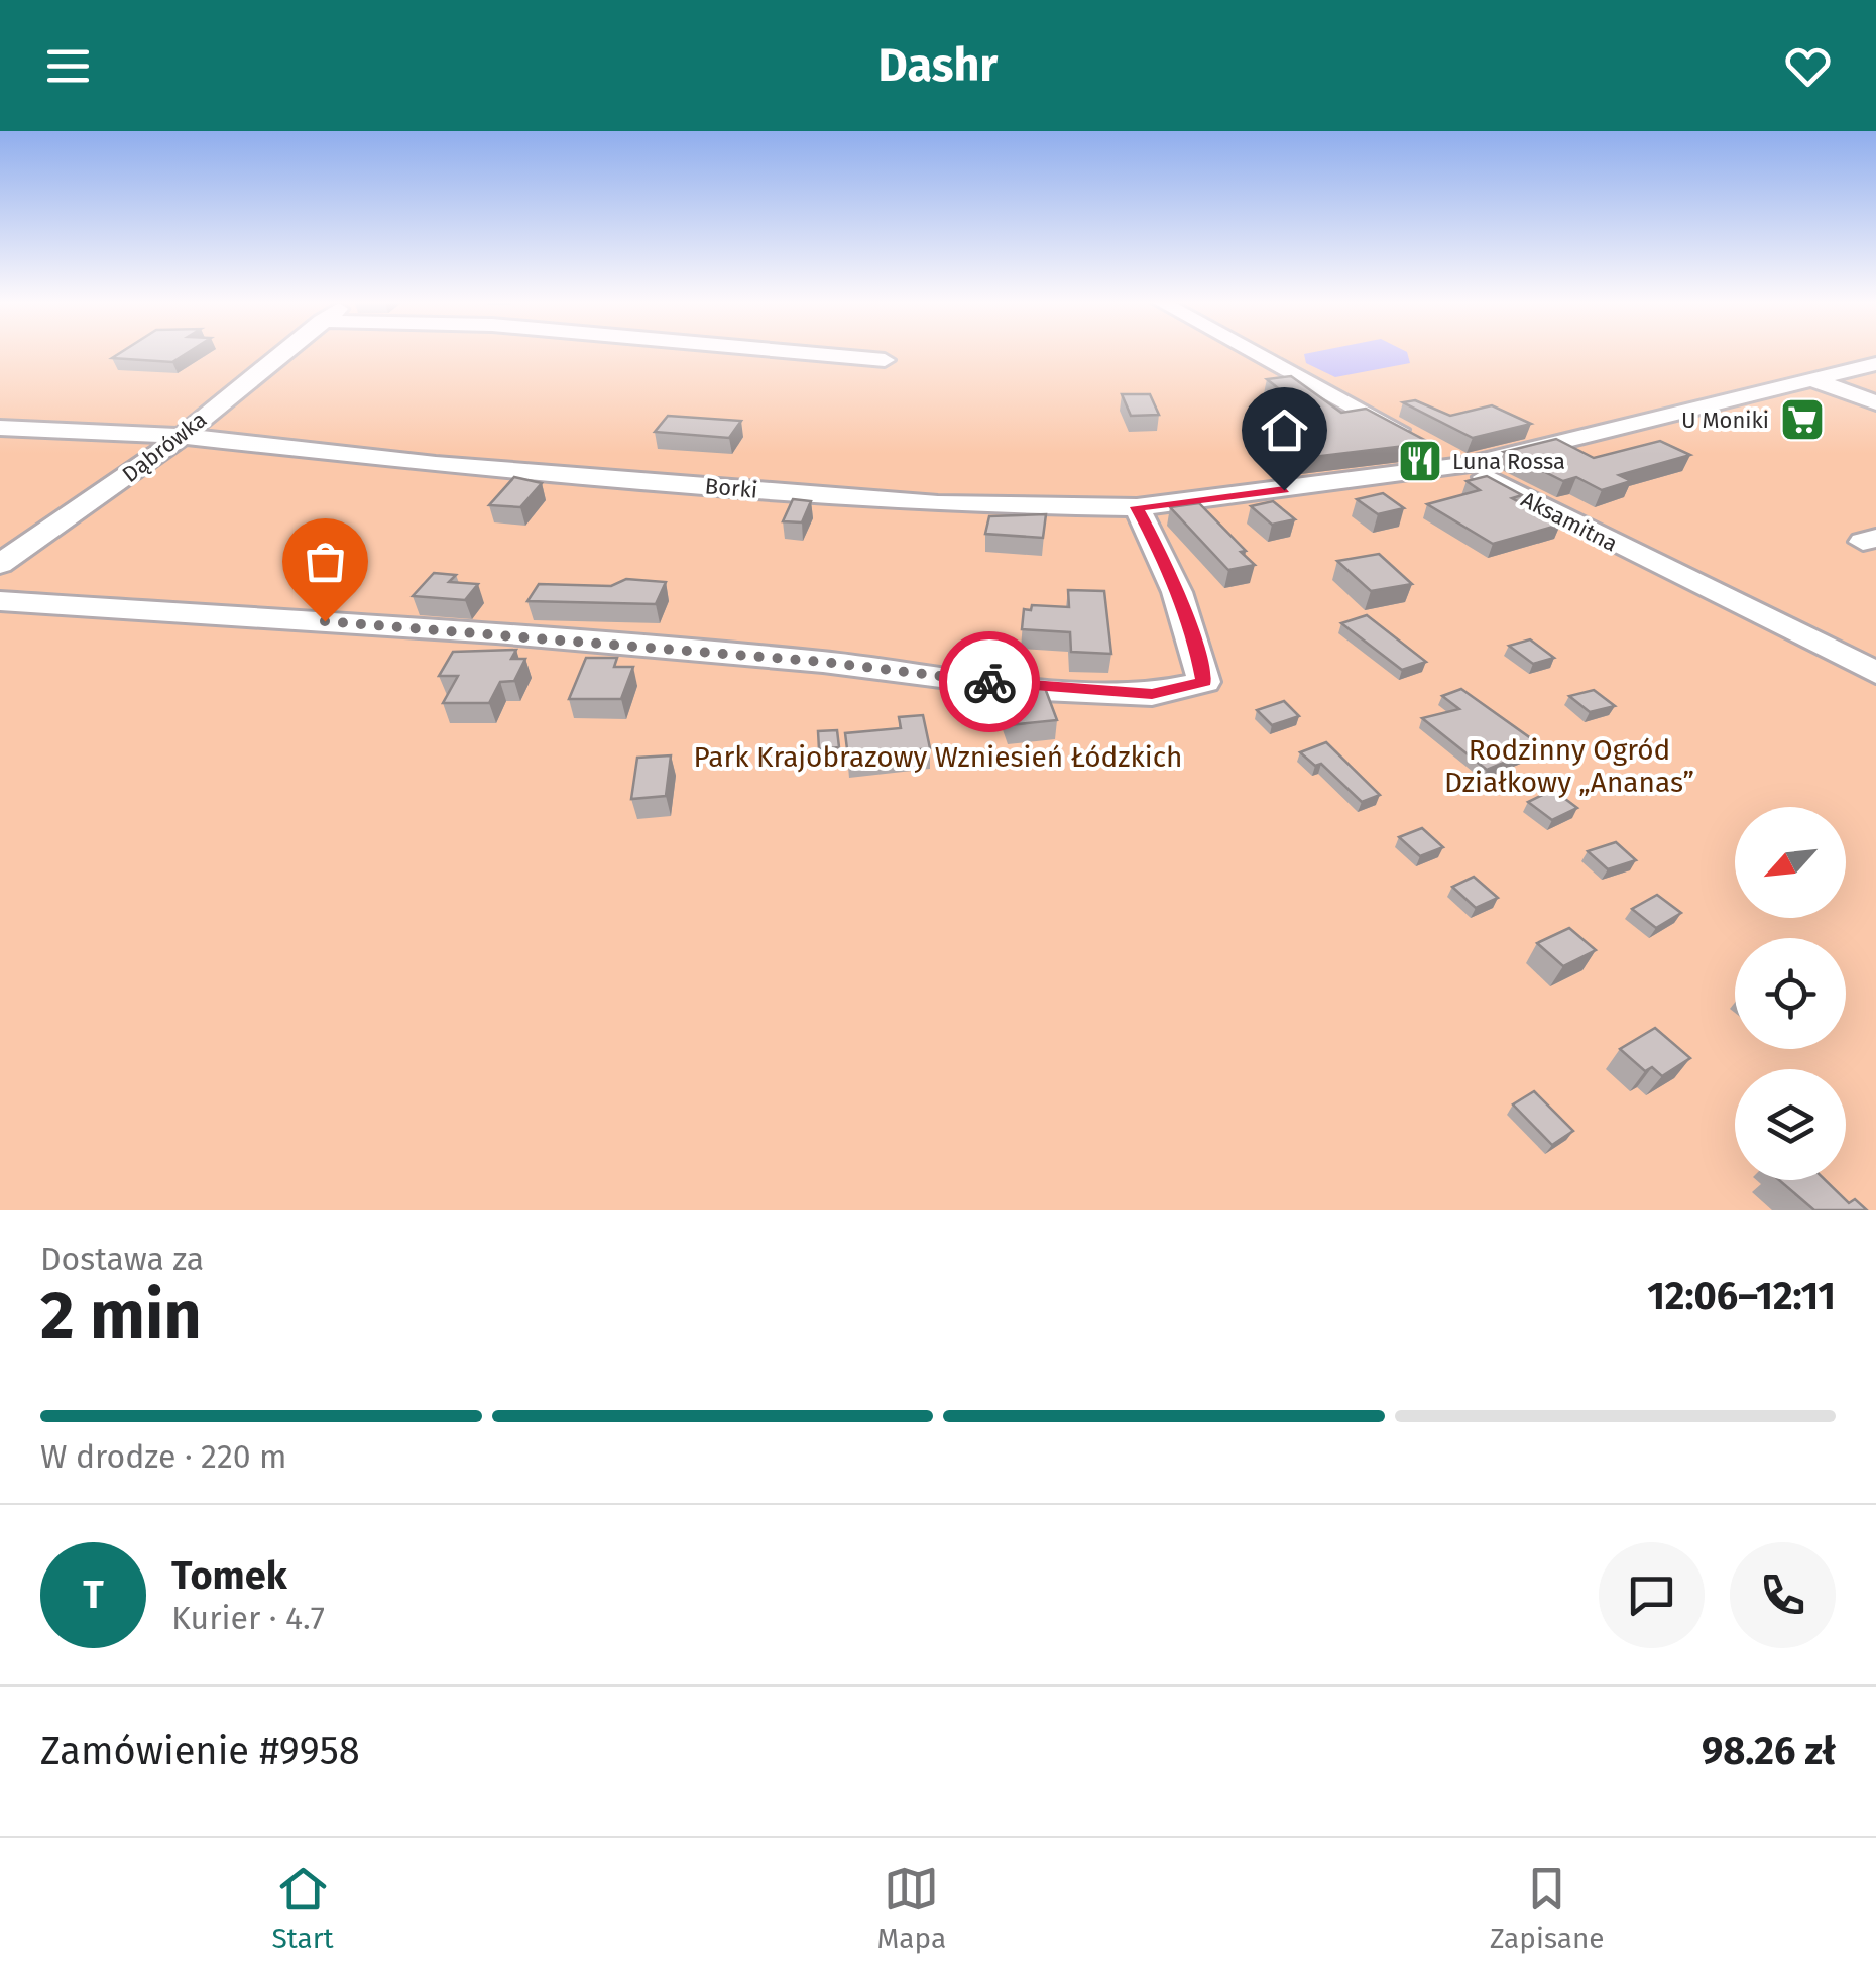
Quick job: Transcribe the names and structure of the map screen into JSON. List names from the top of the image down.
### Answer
{
  "streets": {
    "street": ["Dąbrówka", "Borki", "Aksamitna"]
  },
  "crossings": [
    ["Dąbrówka", "Borki"],
    ["Borki", "Aksamitna"]
  ],
  "parks": ["Rodzinny Ogród Działkowy „Ananas”", "Park Krajobrazowy Wzniesień Łódzkich"],
  "places": {
    "supermarket": ["U Moniki"],
    "restaurant": ["Luna Rossa"]
  },
  "north": "bottom left",
  "page": {
    "header": "Dashr",
    "heading": ["2 min", "Dostawa za", "12:06–12:11"],
    "panel": [
      "Tomek",
      "Kurier · 4.7",
      "Zamówienie #9958",
      "98.26 zł"
    ],
    "bar": "W drodze · 220 m",
    "round": "T",
    "tabs": ["Start", "Mapa", "Zapisane"]
  }
}
